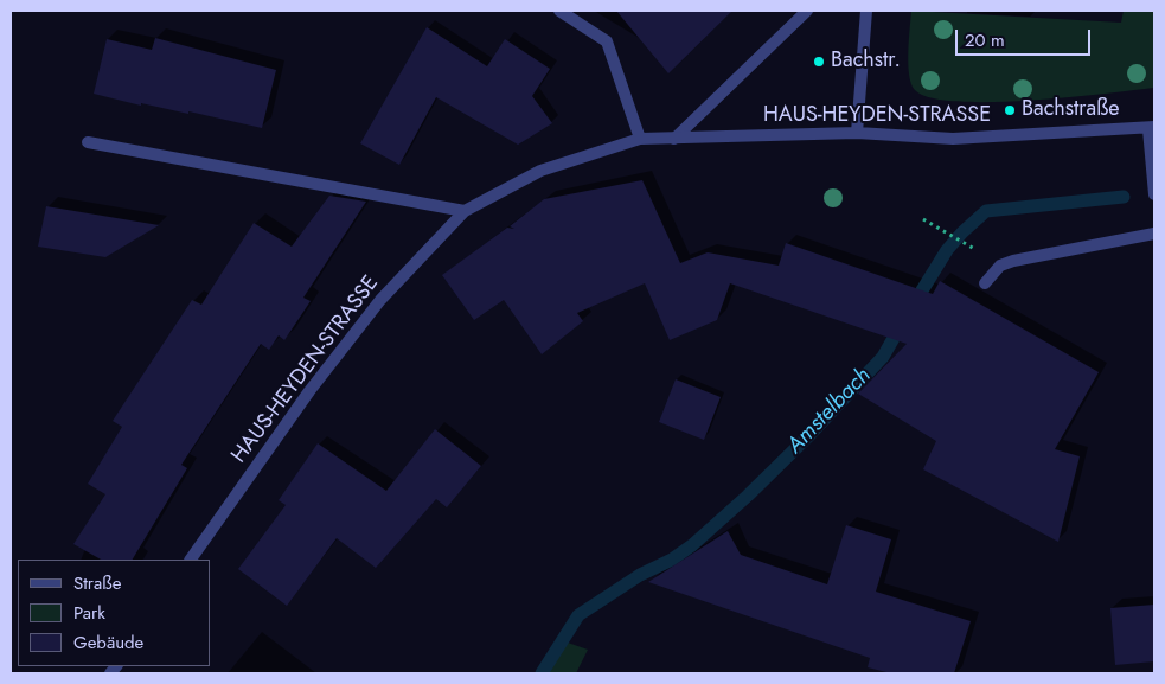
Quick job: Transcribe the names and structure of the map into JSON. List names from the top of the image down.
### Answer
{
  "streets": {
    "street": ["HAUS-HEYDEN-STRASSE"]
  },
  "water": ["Amstelbach"],
  "places": ["Bachstr.", "Bachstraße"],
  "legend": ["Straße", "Park", "Gebäude"],
  "scale_bar": "20 m"
}
